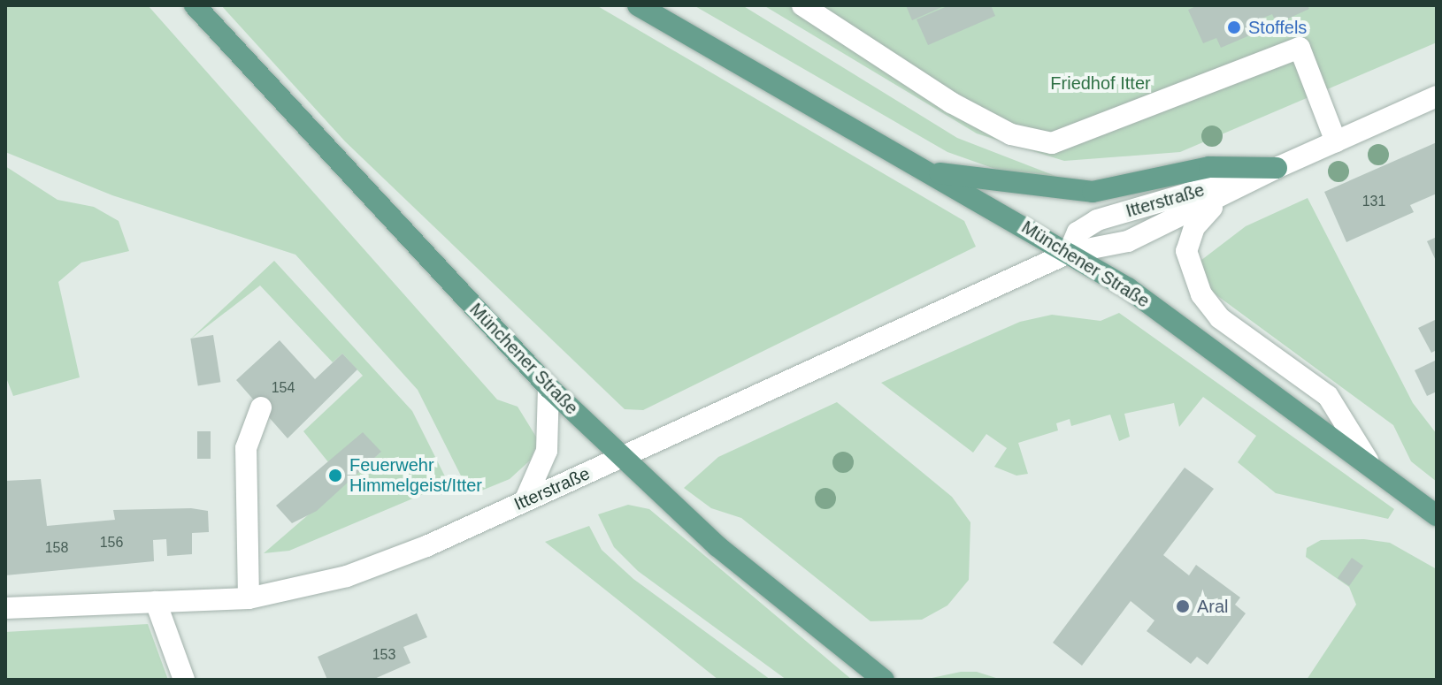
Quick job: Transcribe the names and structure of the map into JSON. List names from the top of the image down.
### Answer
{
  "streets": {
    "main road": ["Münchener Straße"],
    "street": ["Itterstraße"]
  },
  "crossings": [
    ["Itterstraße", "Münchener Straße"]
  ],
  "parks": ["Friedhof Itter"],
  "places": ["Stoffels", "Feuerwehr Himmelgeist/Itter", "Aral"],
  "house_numbers": [
    "131",
    "154",
    "156",
    "158",
    "153"
  ]
}
